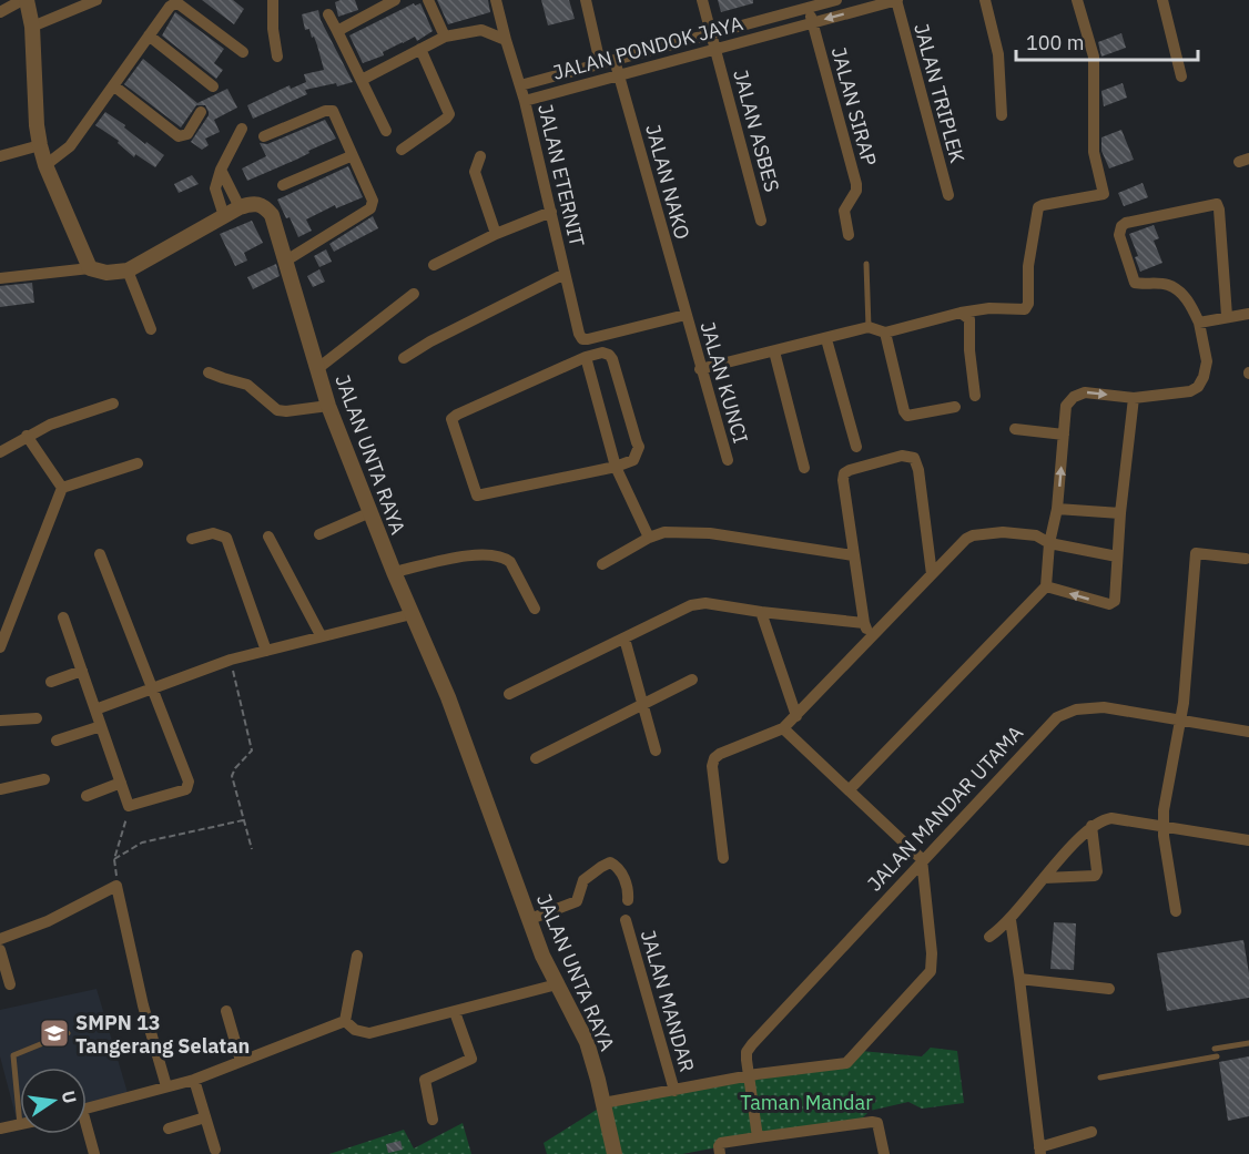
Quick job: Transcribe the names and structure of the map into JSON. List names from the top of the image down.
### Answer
{
  "streets": {
    "street": [
      "JALAN PONDOK JAYA",
      "JALAN TRIPLEK",
      "JALAN SIRAP",
      "JALAN ASBES",
      "JALAN ETERNIT",
      "JALAN NAKO",
      "JALAN KUNCI",
      "JALAN UNTA RAYA",
      "JALAN MANDAR UTAMA",
      "JALAN MANDAR"
    ]
  },
  "crossings": [
    ["JALAN PONDOK JAYA", "JALAN TRIPLEK"],
    ["JALAN PONDOK JAYA", "JALAN SIRAP"],
    ["JALAN PONDOK JAYA", "JALAN ASBES"],
    ["JALAN PONDOK JAYA", "JALAN ETERNIT"],
    ["JALAN PONDOK JAYA", "JALAN NAKO"],
    ["JALAN ETERNIT", "JALAN NAKO"],
    ["JALAN ETERNIT", "JALAN KUNCI"],
    ["JALAN NAKO", "JALAN KUNCI"]
  ],
  "parks": ["Taman Mandar"],
  "places": {
    "school or university": ["SMPN 13 Tangerang Selatan"]
  },
  "scale_bar": "100 m",
  "north": "right"
}
